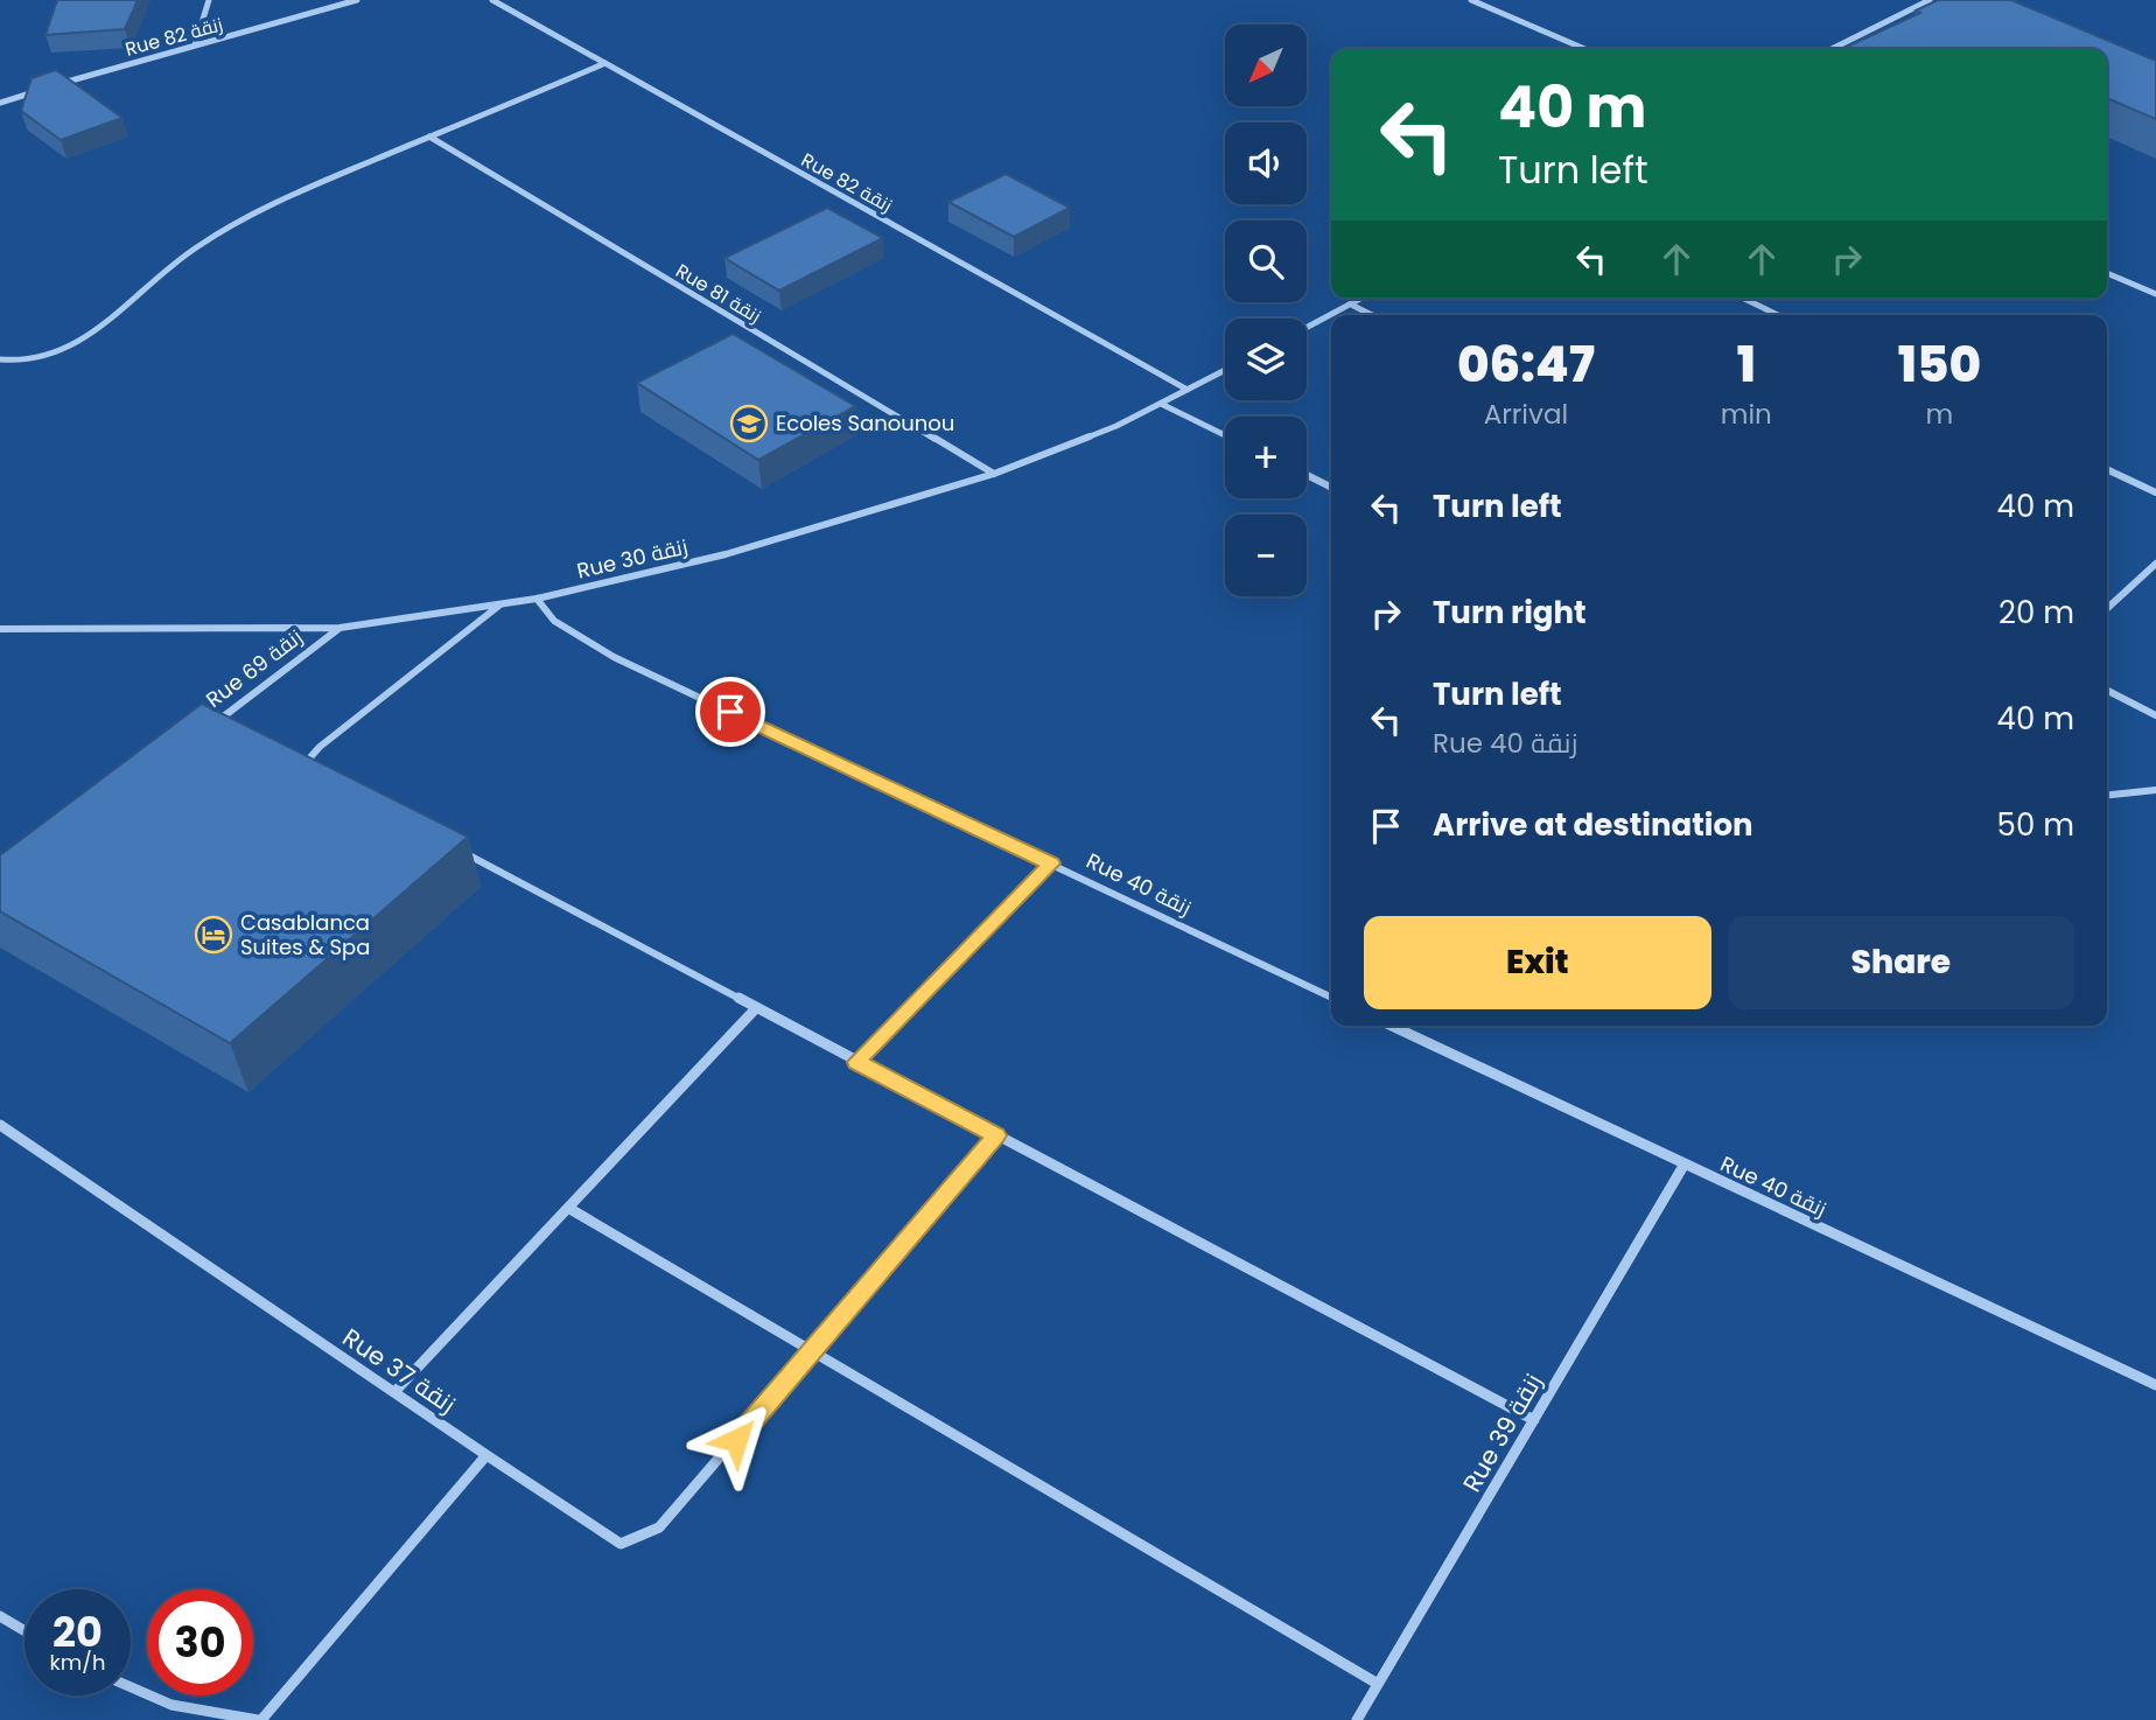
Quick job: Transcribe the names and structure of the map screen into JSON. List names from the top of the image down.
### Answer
{
  "streets": {
    "street": [
      "Rue 82 زنقة",
      "Rue 81 زنقة",
      "Rue 30 زنقة",
      "Rue 69 زنقة",
      "Rue 40 زنقة",
      "Rue 37 زنقة",
      "Rue 39 زنقة"
    ]
  },
  "crossings": [
    ["Rue 82 زنقة", "Rue 30 زنقة"],
    ["Rue 81 زنقة", "Rue 30 زنقة"],
    ["Rue 30 زنقة", "Rue 69 زنقة"],
    ["Rue 30 زنقة", "Rue 40 زنقة"],
    ["Rue 40 زنقة", "Rue 39 زنقة"]
  ],
  "places": {
    "school or university": ["Ecoles Sanounou"],
    "hotel": ["Casablanca Suites & Spa"]
  },
  "north": "bottom left",
  "page": {
    "map_buttons": ["+", "−"],
    "turn": ["40 m", "Turn left"],
    "eta": [
      "06:47",
      "Arrival",
      "1",
      "min",
      "150",
      "m"
    ],
    "list": [
      {
        "name": "Turn left",
        "value": "40 m"
      },
      {
        "name": "Turn right",
        "value": "20 m"
      },
      {
        "name": "Turn left",
        "note": "Rue 40 زنقة",
        "value": "40 m"
      },
      {
        "name": "Arrive at destination",
        "value": "50 m"
      }
    ],
    "buttons": ["Exit", "Share"],
    "speed": "20 km/h",
    "limit": "30"
  }
}
